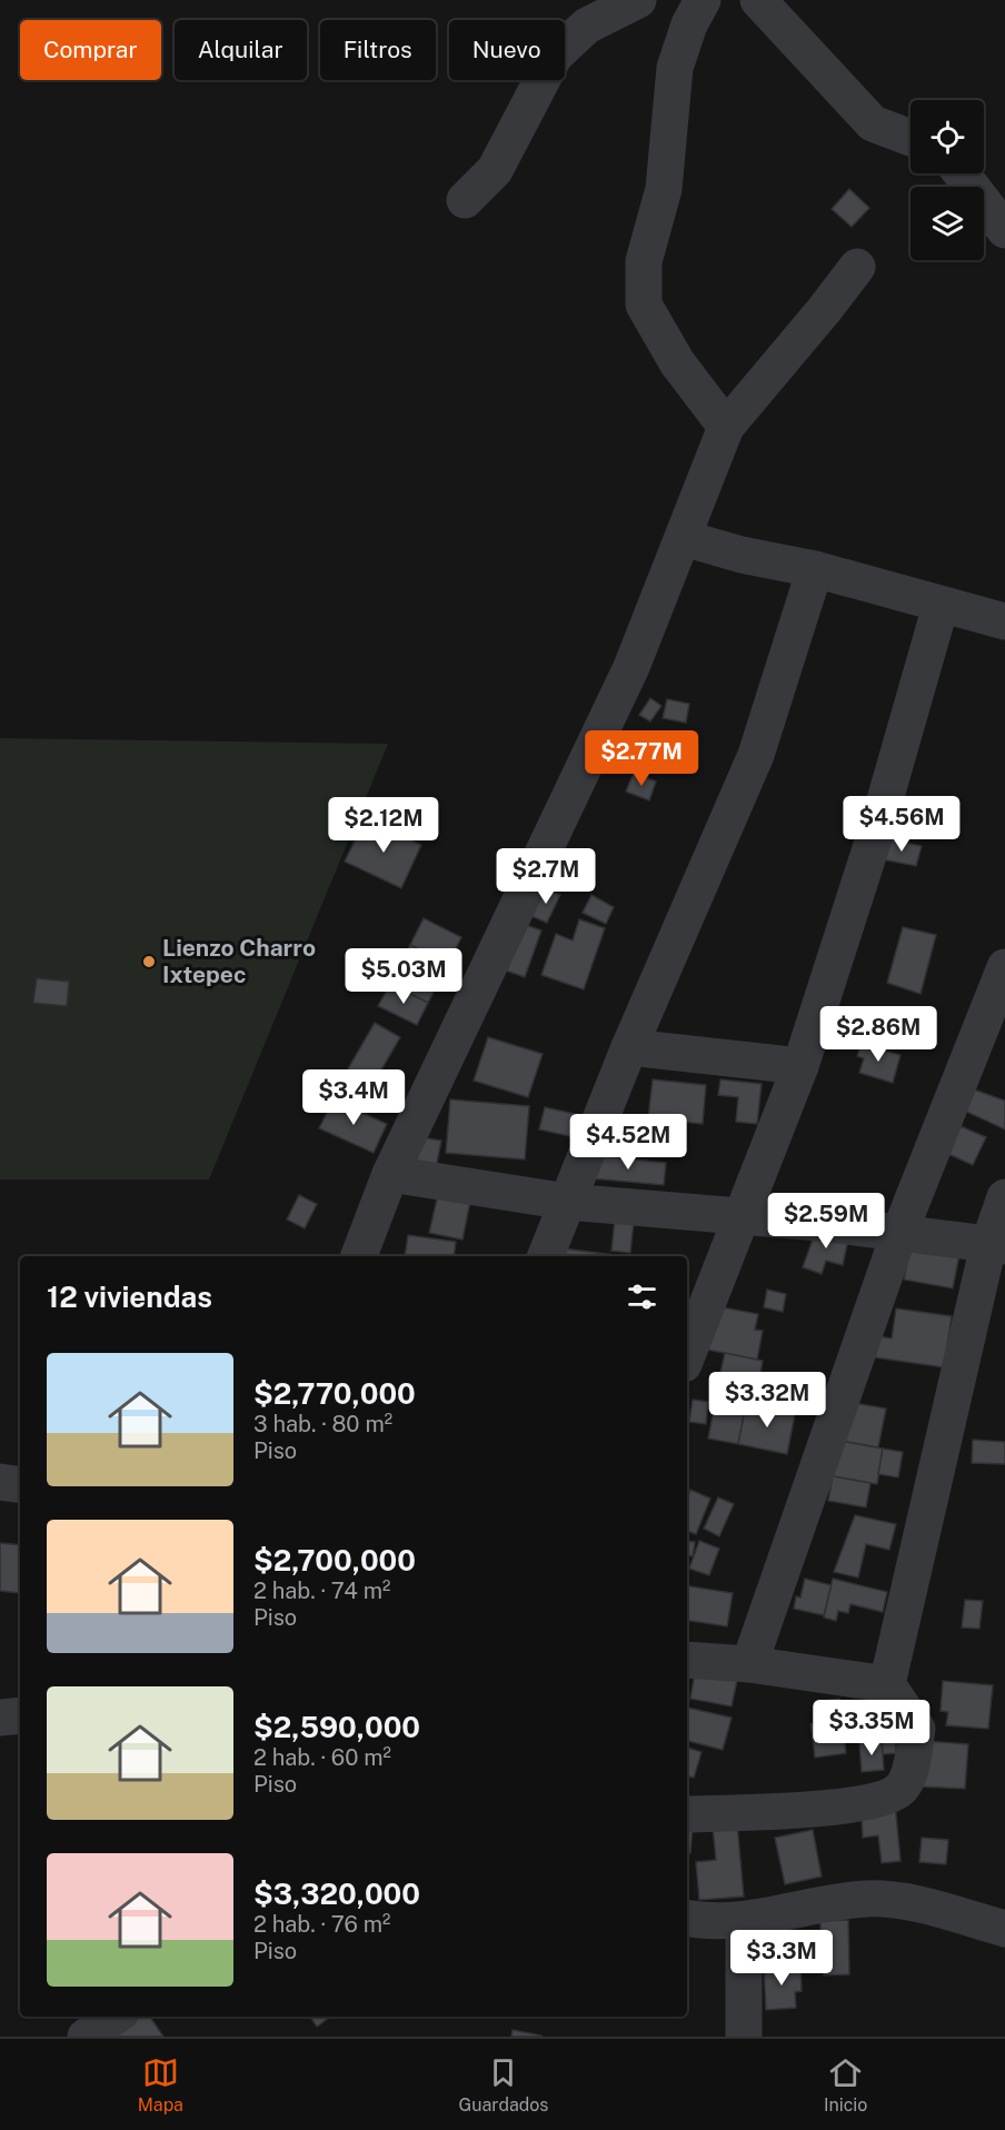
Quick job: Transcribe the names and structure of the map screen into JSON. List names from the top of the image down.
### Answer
{
  "places": ["Lienzo Charro Ixtepec"],
  "page": {
    "chip": [
      "Comprar",
      "Alquilar",
      "Filtros",
      "Nuevo"
    ],
    "price": [
      "$2.77M",
      "$4.56M",
      "$2.12M",
      "$2.7M",
      "$5.03M",
      "$2.86M",
      "$3.4M",
      "$4.52M",
      "$2.59M",
      "$3.32M",
      "$3.35M",
      "$3.3M"
    ],
    "heading": "12 viviendas",
    "list": [
      {
        "name": "$2,770,000",
        "note": "3 hab. · 80 m² · Piso"
      },
      {
        "name": "$2,700,000",
        "note": "2 hab. · 74 m² · Piso"
      },
      {
        "name": "$2,590,000",
        "note": "2 hab. · 60 m² · Piso"
      },
      {
        "name": "$3,320,000",
        "note": "2 hab. · 76 m² · Piso"
      }
    ],
    "tabs": ["Mapa", "Guardados", "Inicio"]
  }
}
